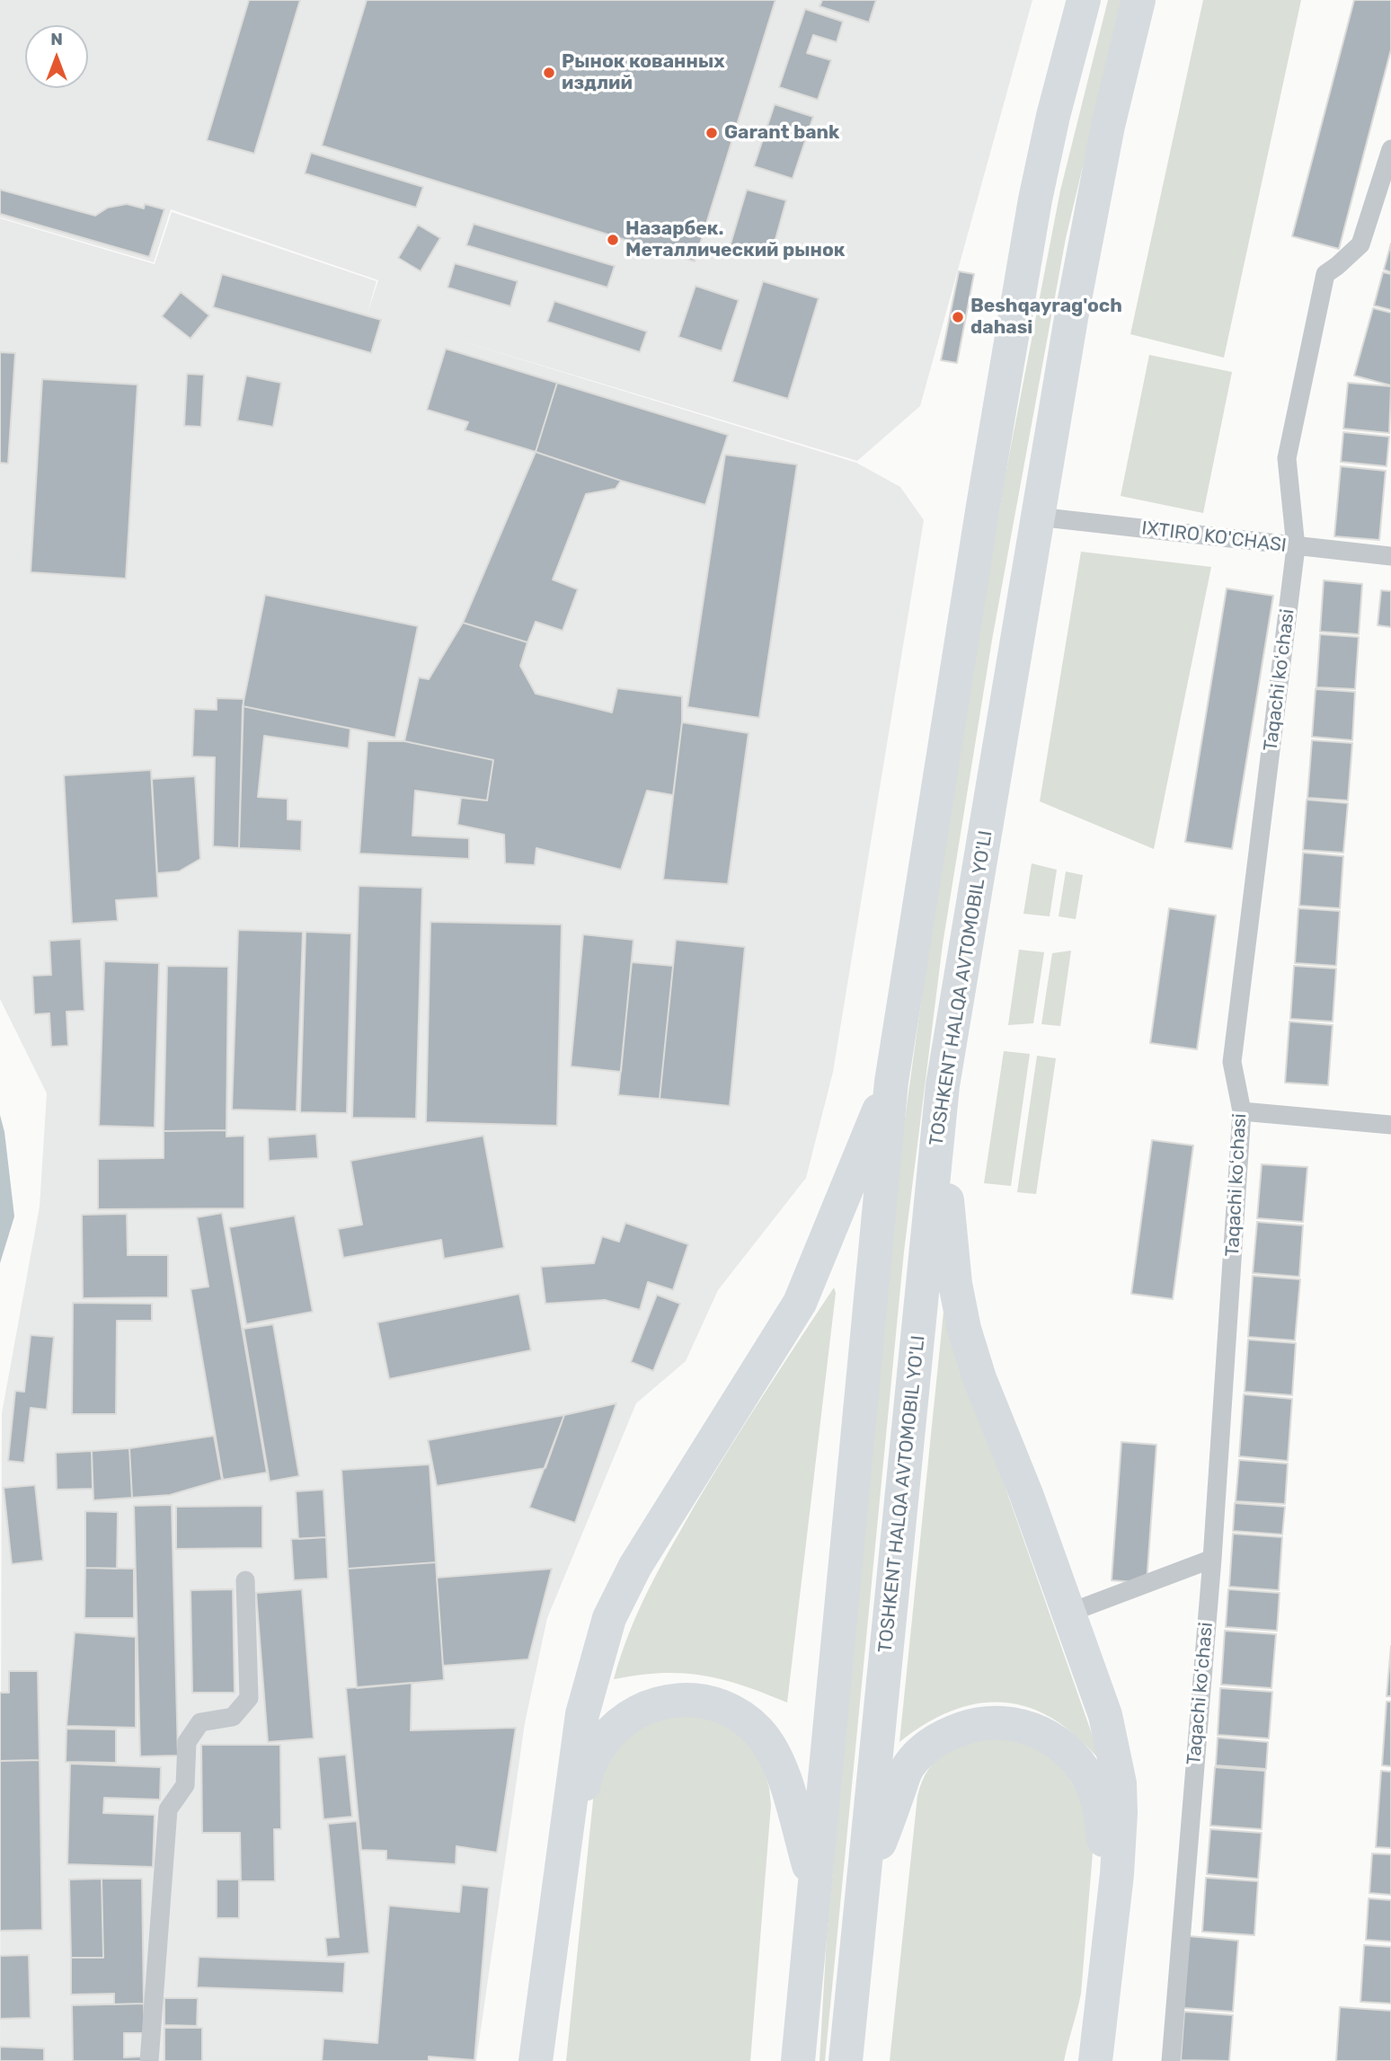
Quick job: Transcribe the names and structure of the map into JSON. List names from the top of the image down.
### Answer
{
  "streets": {
    "highway": ["TOSHKENT HALQA AVTOMOBIL YO'LI"],
    "street": ["IXTIRO KO'CHASI", "Taqachi koʻchasi"]
  },
  "crossings": [
    ["IXTIRO KO'CHASI", "Taqachi koʻchasi"],
    ["IXTIRO KO'CHASI", "TOSHKENT HALQA AVTOMOBIL YO'LI"]
  ],
  "places": [
    "Рынок кованных издлий",
    "Garant bank",
    "Назарбек. Металлический рынок",
    "Beshqayrag'och dahasi"
  ],
  "north": "top"
}
